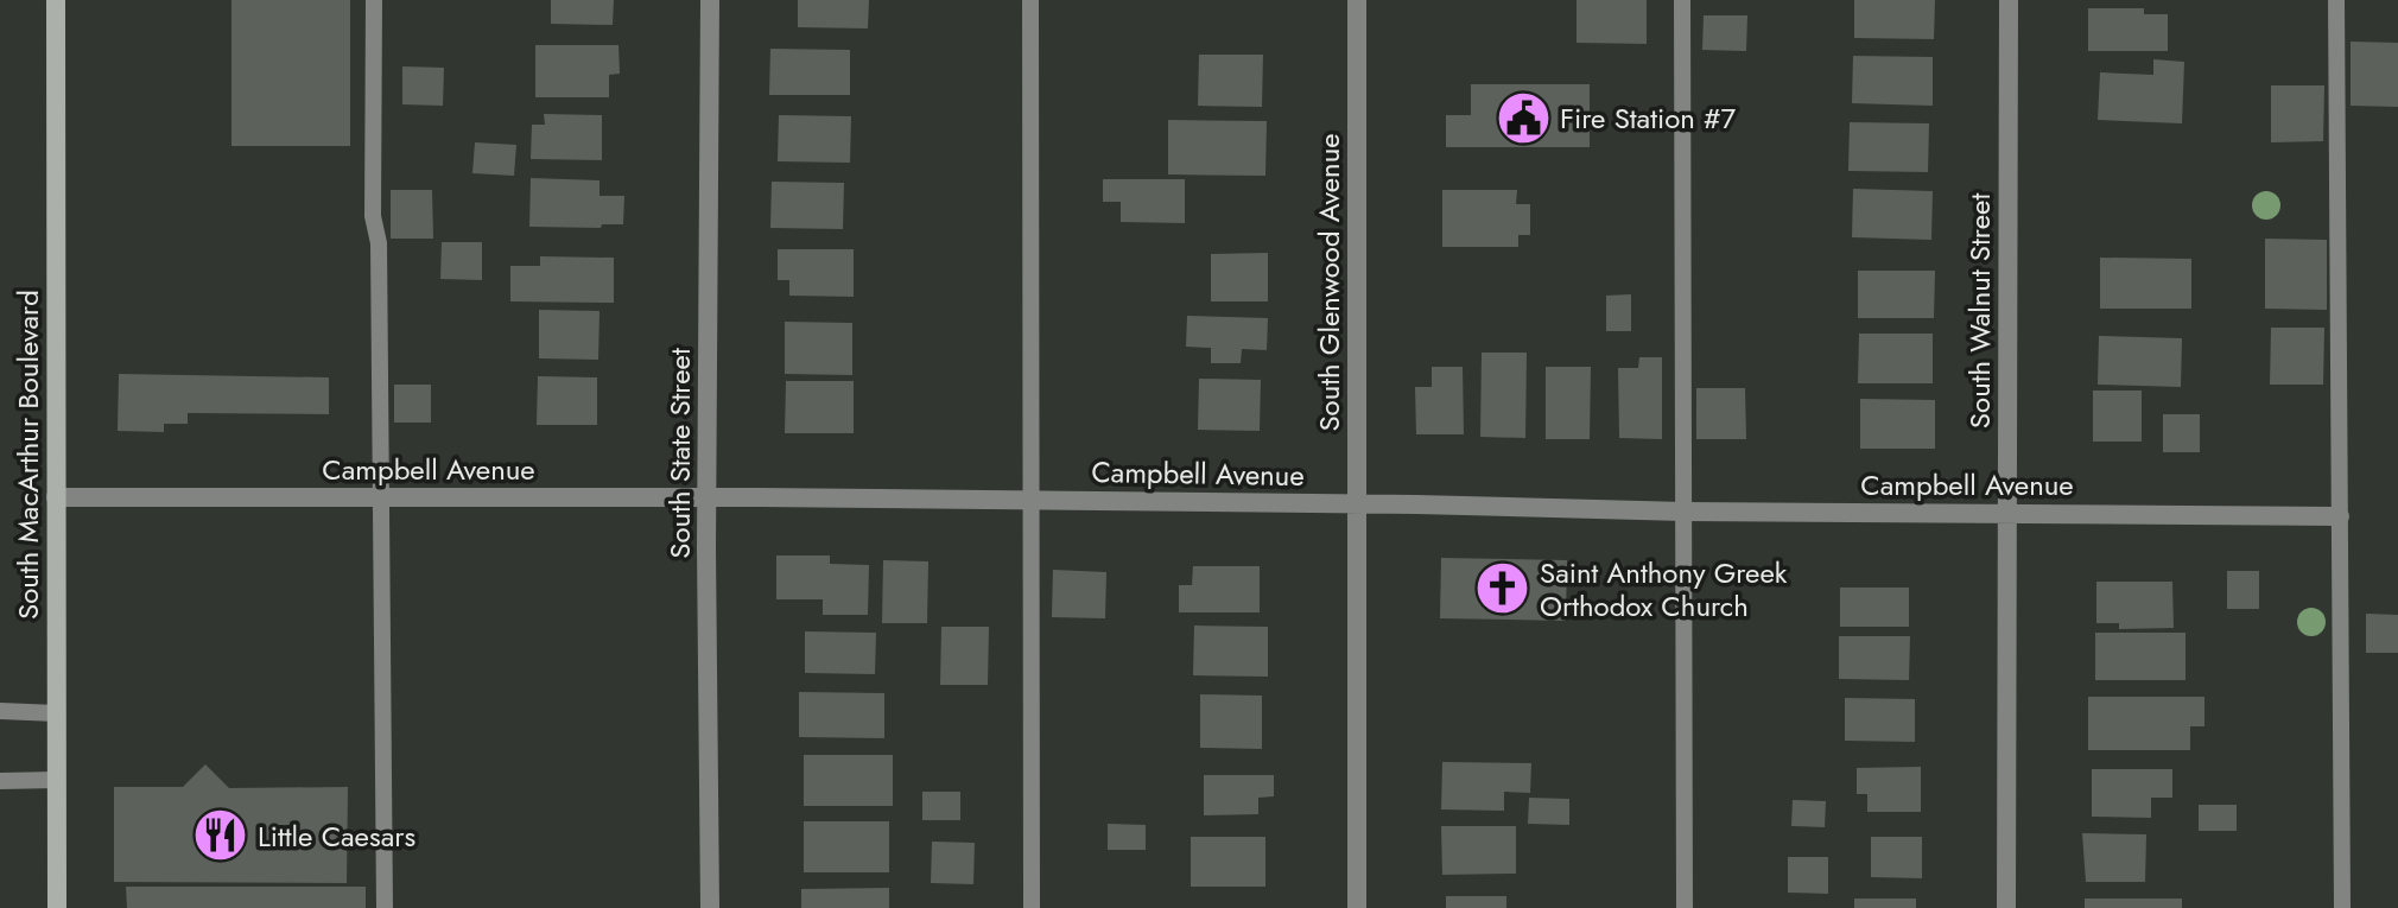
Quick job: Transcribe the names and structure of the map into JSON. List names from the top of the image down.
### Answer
{
  "streets": {
    "main road": ["South MacArthur Boulevard"],
    "street": [
      "South Glenwood Avenue",
      "South Walnut Street",
      "South State Street",
      "Campbell Avenue"
    ]
  },
  "crossings": [
    ["South Glenwood Avenue", "Campbell Avenue"],
    ["South Walnut Street", "Campbell Avenue"],
    ["South State Street", "Campbell Avenue"],
    ["South MacArthur Boulevard", "Campbell Avenue"]
  ],
  "places": {
    "public building": ["Fire Station #7"],
    "church": ["Saint Anthony Greek Orthodox Church"],
    "restaurant": ["Little Caesars"]
  }
}
